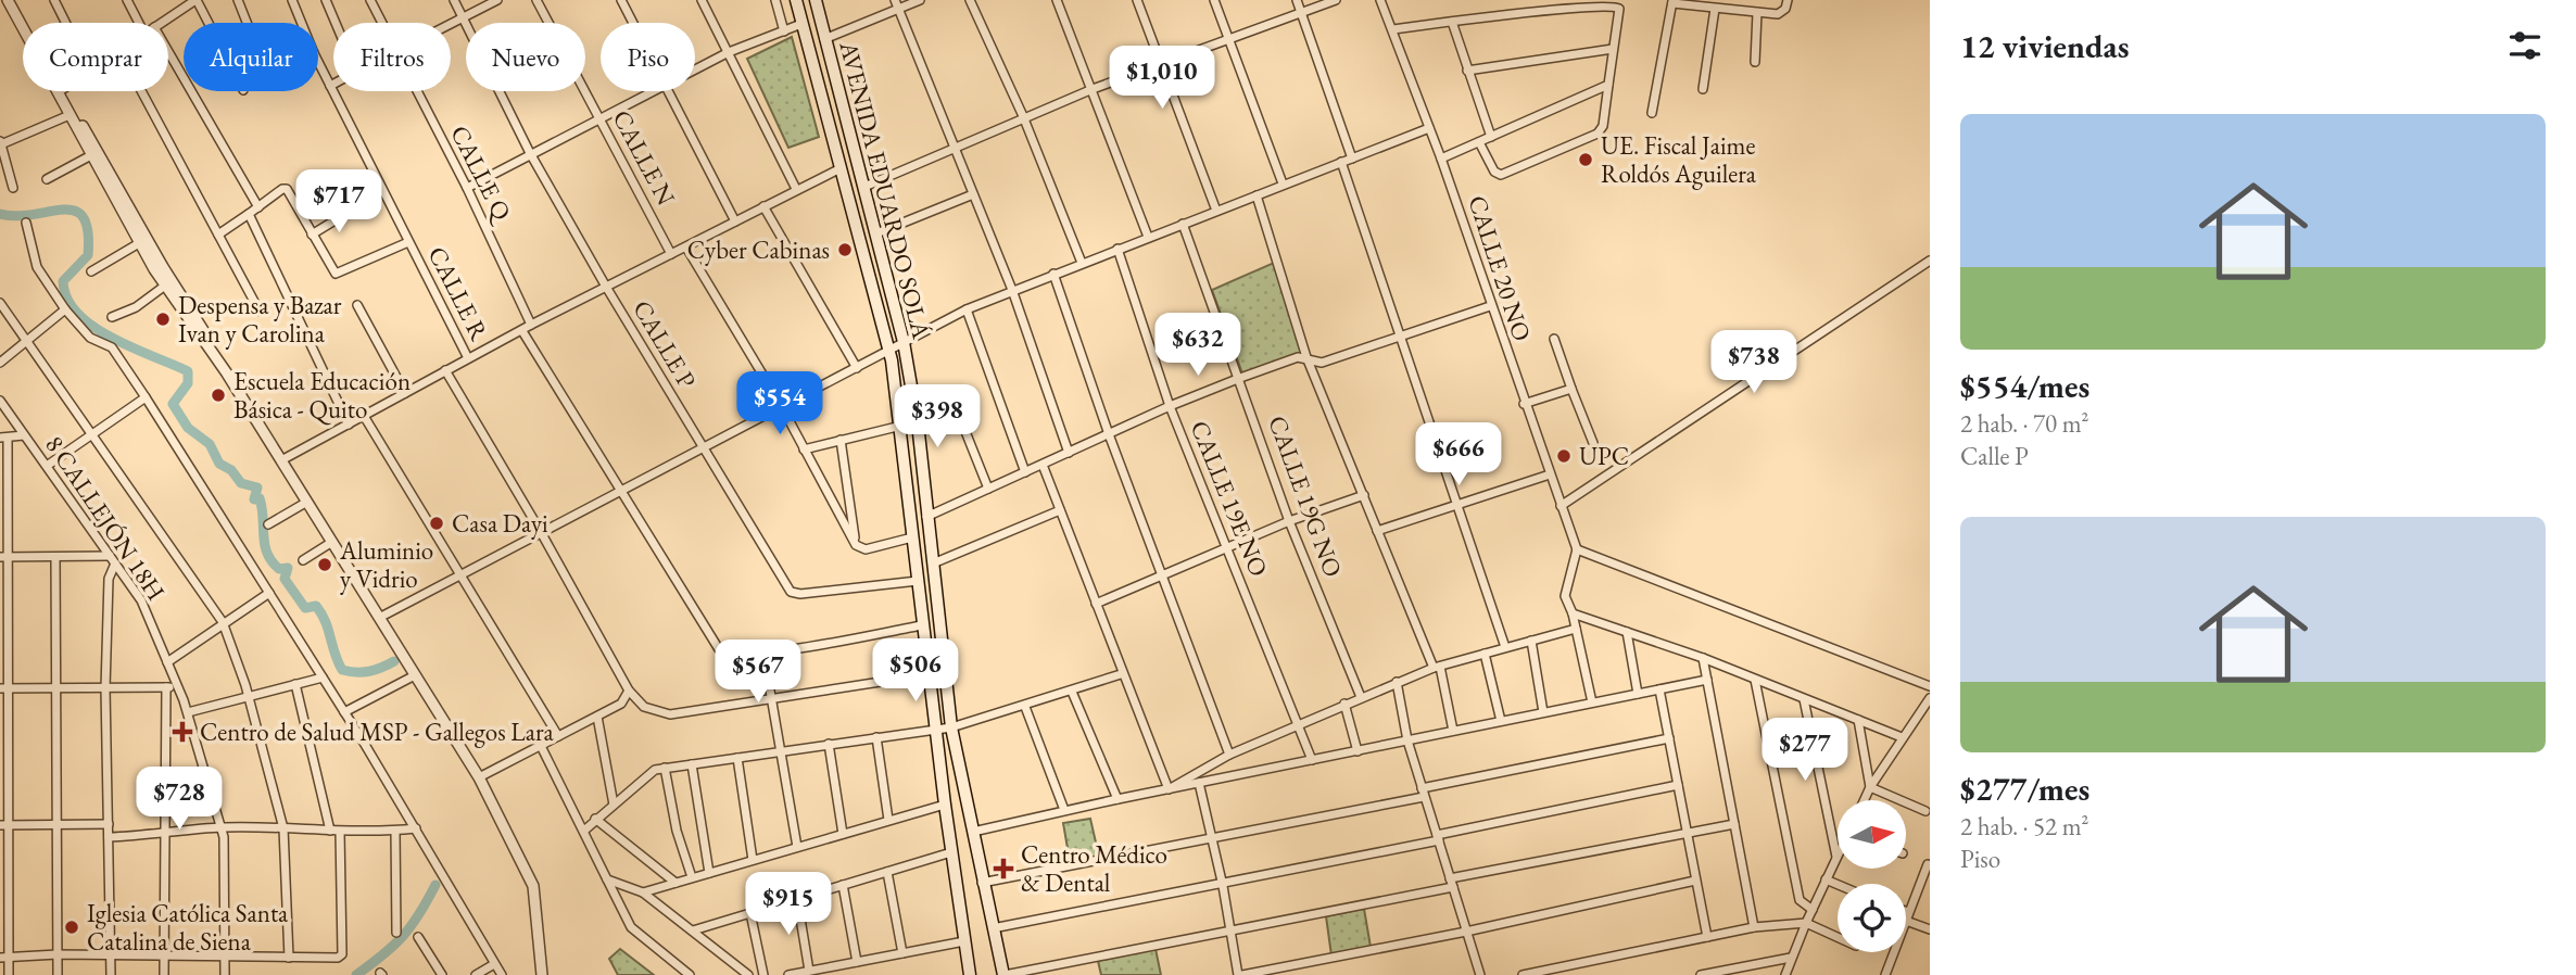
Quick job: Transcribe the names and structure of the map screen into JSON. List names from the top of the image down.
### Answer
{
  "streets": {
    "main road": ["AVENIDA EDUARDO SOLÁ"],
    "street": [
      "CALLE N",
      "CALLE Q",
      "CALLE 20 NO",
      "CALLE R",
      "CALLE P",
      "CALLE 19G NO",
      "CALLE 19E NO",
      "8 CALLEJÓN 18H"
    ]
  },
  "crossings": [
    ["AVENIDA EDUARDO SOLÁ", "CALLE P"]
  ],
  "places": {
    "other": [
      "UE. Fiscal Jaime Roldós Aguilera",
      "Cyber Cabinas",
      "Despensa y Bazar Ivan y Carolina",
      "Escuela Educación Básica - Quito",
      "UPC",
      "Casa Dayi",
      "Aluminio y Vidrio",
      "Iglesia Católica Santa Catalina de Siena"
    ],
    "health": ["Centro de Salud MSP - Gallegos Lara", "Centro Médico & Dental"]
  },
  "north": "right",
  "page": {
    "heading": "12 viviendas",
    "chip": [
      "Comprar",
      "Alquilar",
      "Filtros",
      "Nuevo",
      "Piso"
    ],
    "price": [
      "$1,010",
      "$717",
      "$632",
      "$738",
      "$554",
      "$398",
      "$666",
      "$506",
      "$567",
      "$277",
      "$728",
      "$915"
    ],
    "list": [
      {
        "name": "$554/mes",
        "note": "2 hab. · 70 m² · Calle P"
      },
      {
        "name": "$277/mes",
        "note": "2 hab. · 52 m² · Piso"
      }
    ]
  }
}
